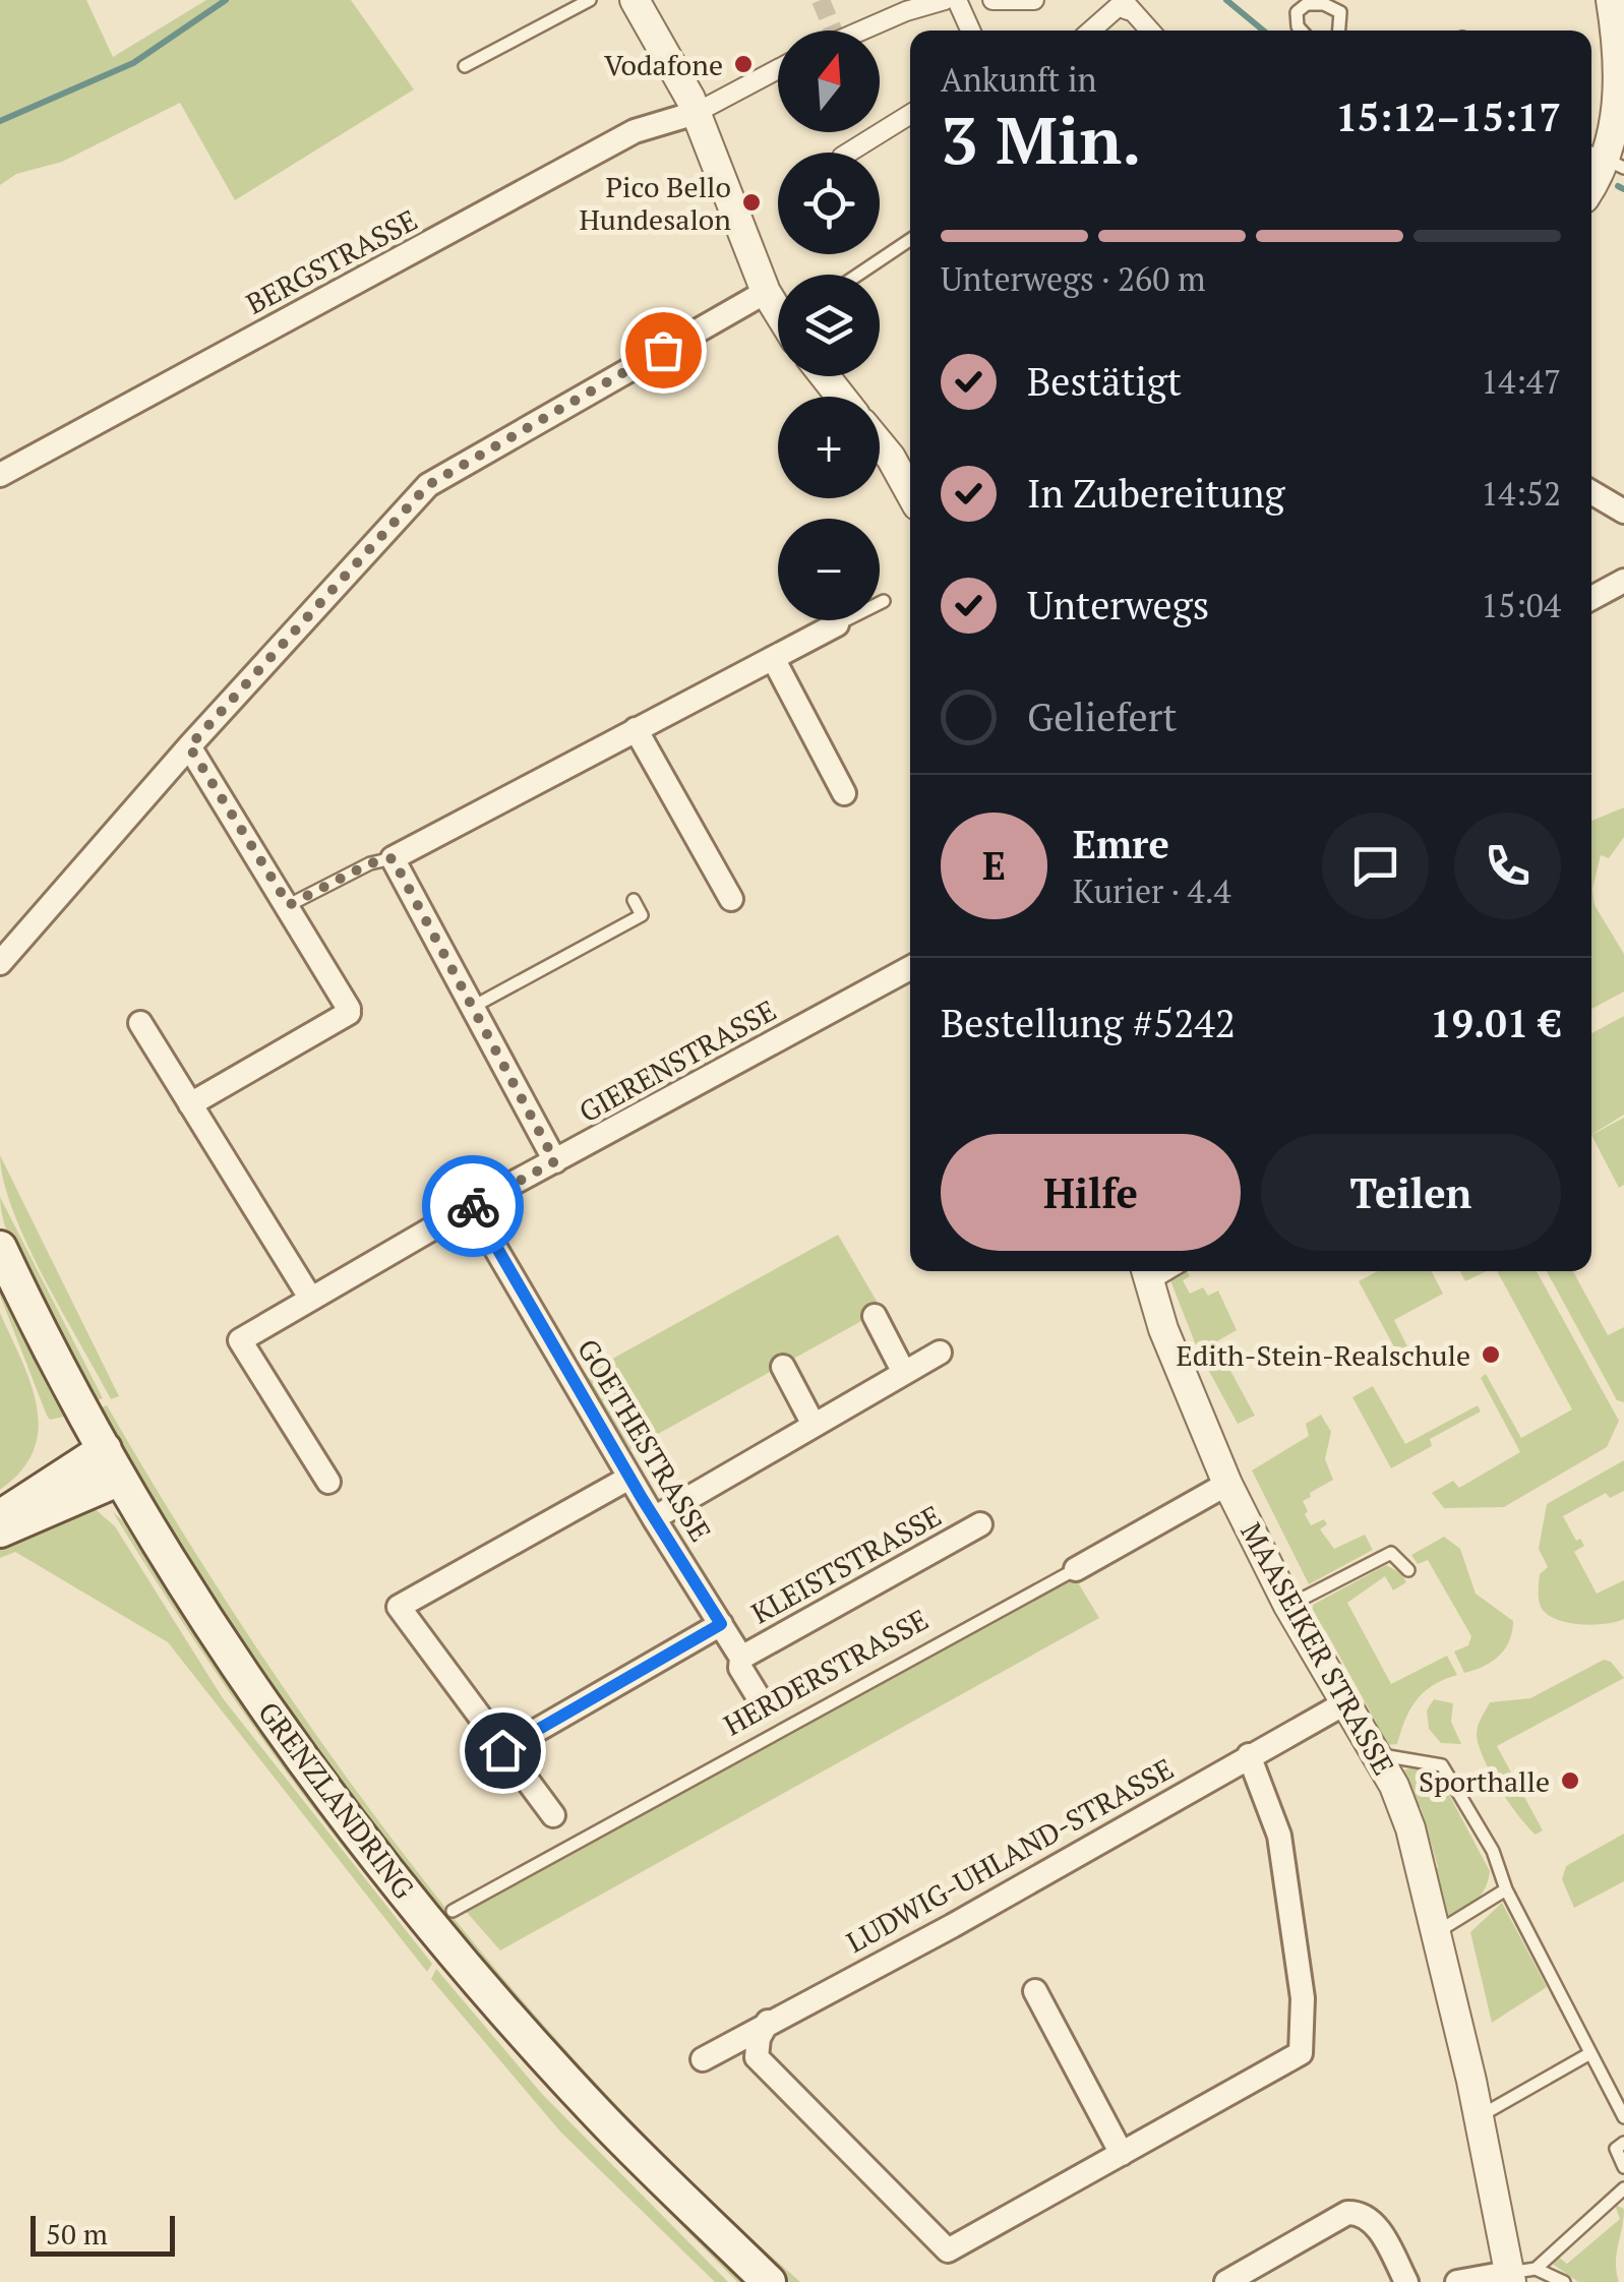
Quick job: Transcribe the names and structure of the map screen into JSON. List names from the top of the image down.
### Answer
{
  "streets": {
    "main road": ["GRENZLANDRING"],
    "street": [
      "BERGSTRASSE",
      "GIERENSTRASSE",
      "GOETHESTRASSE",
      "KLEISTSTRASSE",
      "MAASEIKER STRASSE",
      "HERDERSTRASSE",
      "LUDWIG-UHLAND-STRASSE"
    ]
  },
  "crossings": [
    ["GIERENSTRASSE", "GOETHESTRASSE"],
    ["GOETHESTRASSE", "KLEISTSTRASSE"],
    ["MAASEIKER STRASSE", "HERDERSTRASSE"],
    ["MAASEIKER STRASSE", "LUDWIG-UHLAND-STRASSE"]
  ],
  "places": [
    "Vodafone",
    "Pico Bello Hundesalon",
    "Edith-Stein-Realschule",
    "Sporthalle"
  ],
  "scale_bar": "50 m",
  "north": "top",
  "page": {
    "map_buttons": ["+", "−"],
    "heading": ["3 Min.", "Ankunft in", "15:12–15:17"],
    "panel": [
      "Emre",
      "Kurier · 4.4",
      "Bestellung #5242",
      "19.01 €"
    ],
    "bar": "Unterwegs · 260 m",
    "list": [
      ["Bestätigt", "14:47"],
      ["In Zubereitung", "14:52"],
      ["Unterwegs", "15:04"],
      "Geliefert"
    ],
    "round": "E",
    "buttons": ["Hilfe", "Teilen"],
    "scale": "50 m"
  }
}
